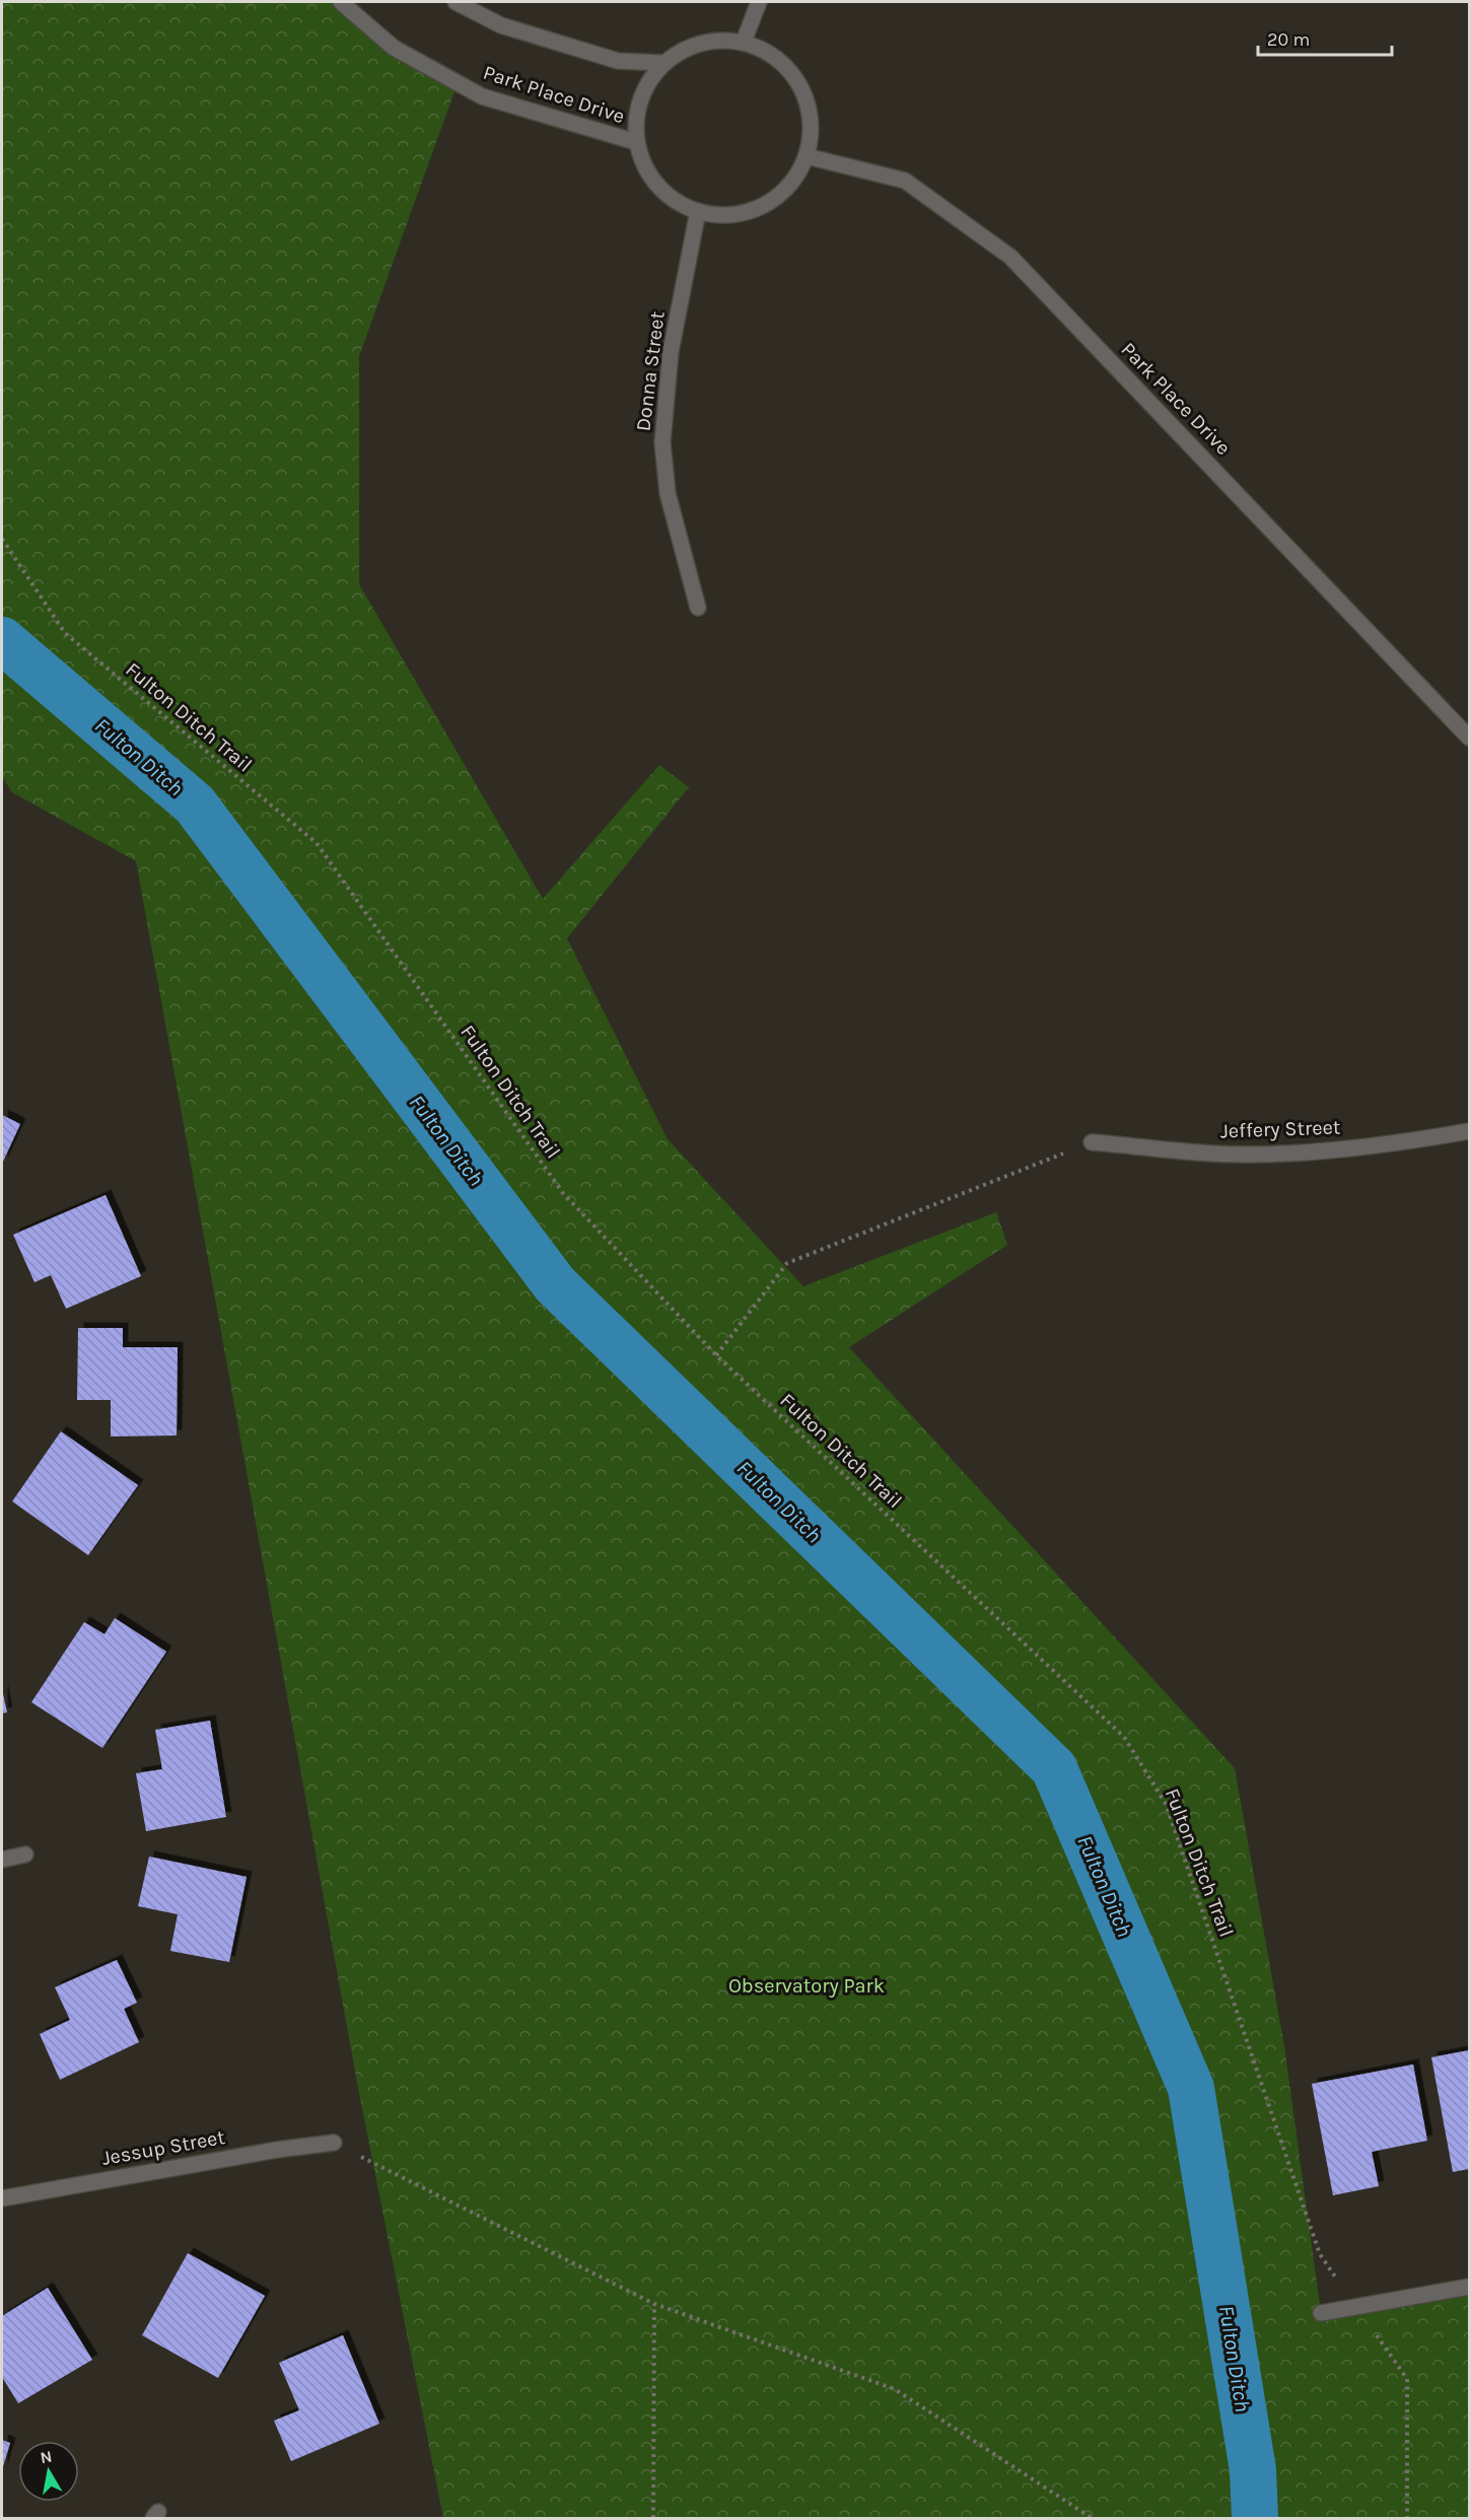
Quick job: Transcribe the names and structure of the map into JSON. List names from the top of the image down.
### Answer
{
  "streets": {
    "street": [
      "Park Place Drive",
      "Donna Street",
      "Jeffery Street",
      "Jessup Street"
    ],
    "path": ["Fulton Ditch Trail"]
  },
  "crossings": [
    ["Park Place Drive", "Donna Street"]
  ],
  "water": ["Fulton Ditch"],
  "parks": ["Observatory Park"],
  "scale_bar": "20 m",
  "north": "top"
}
